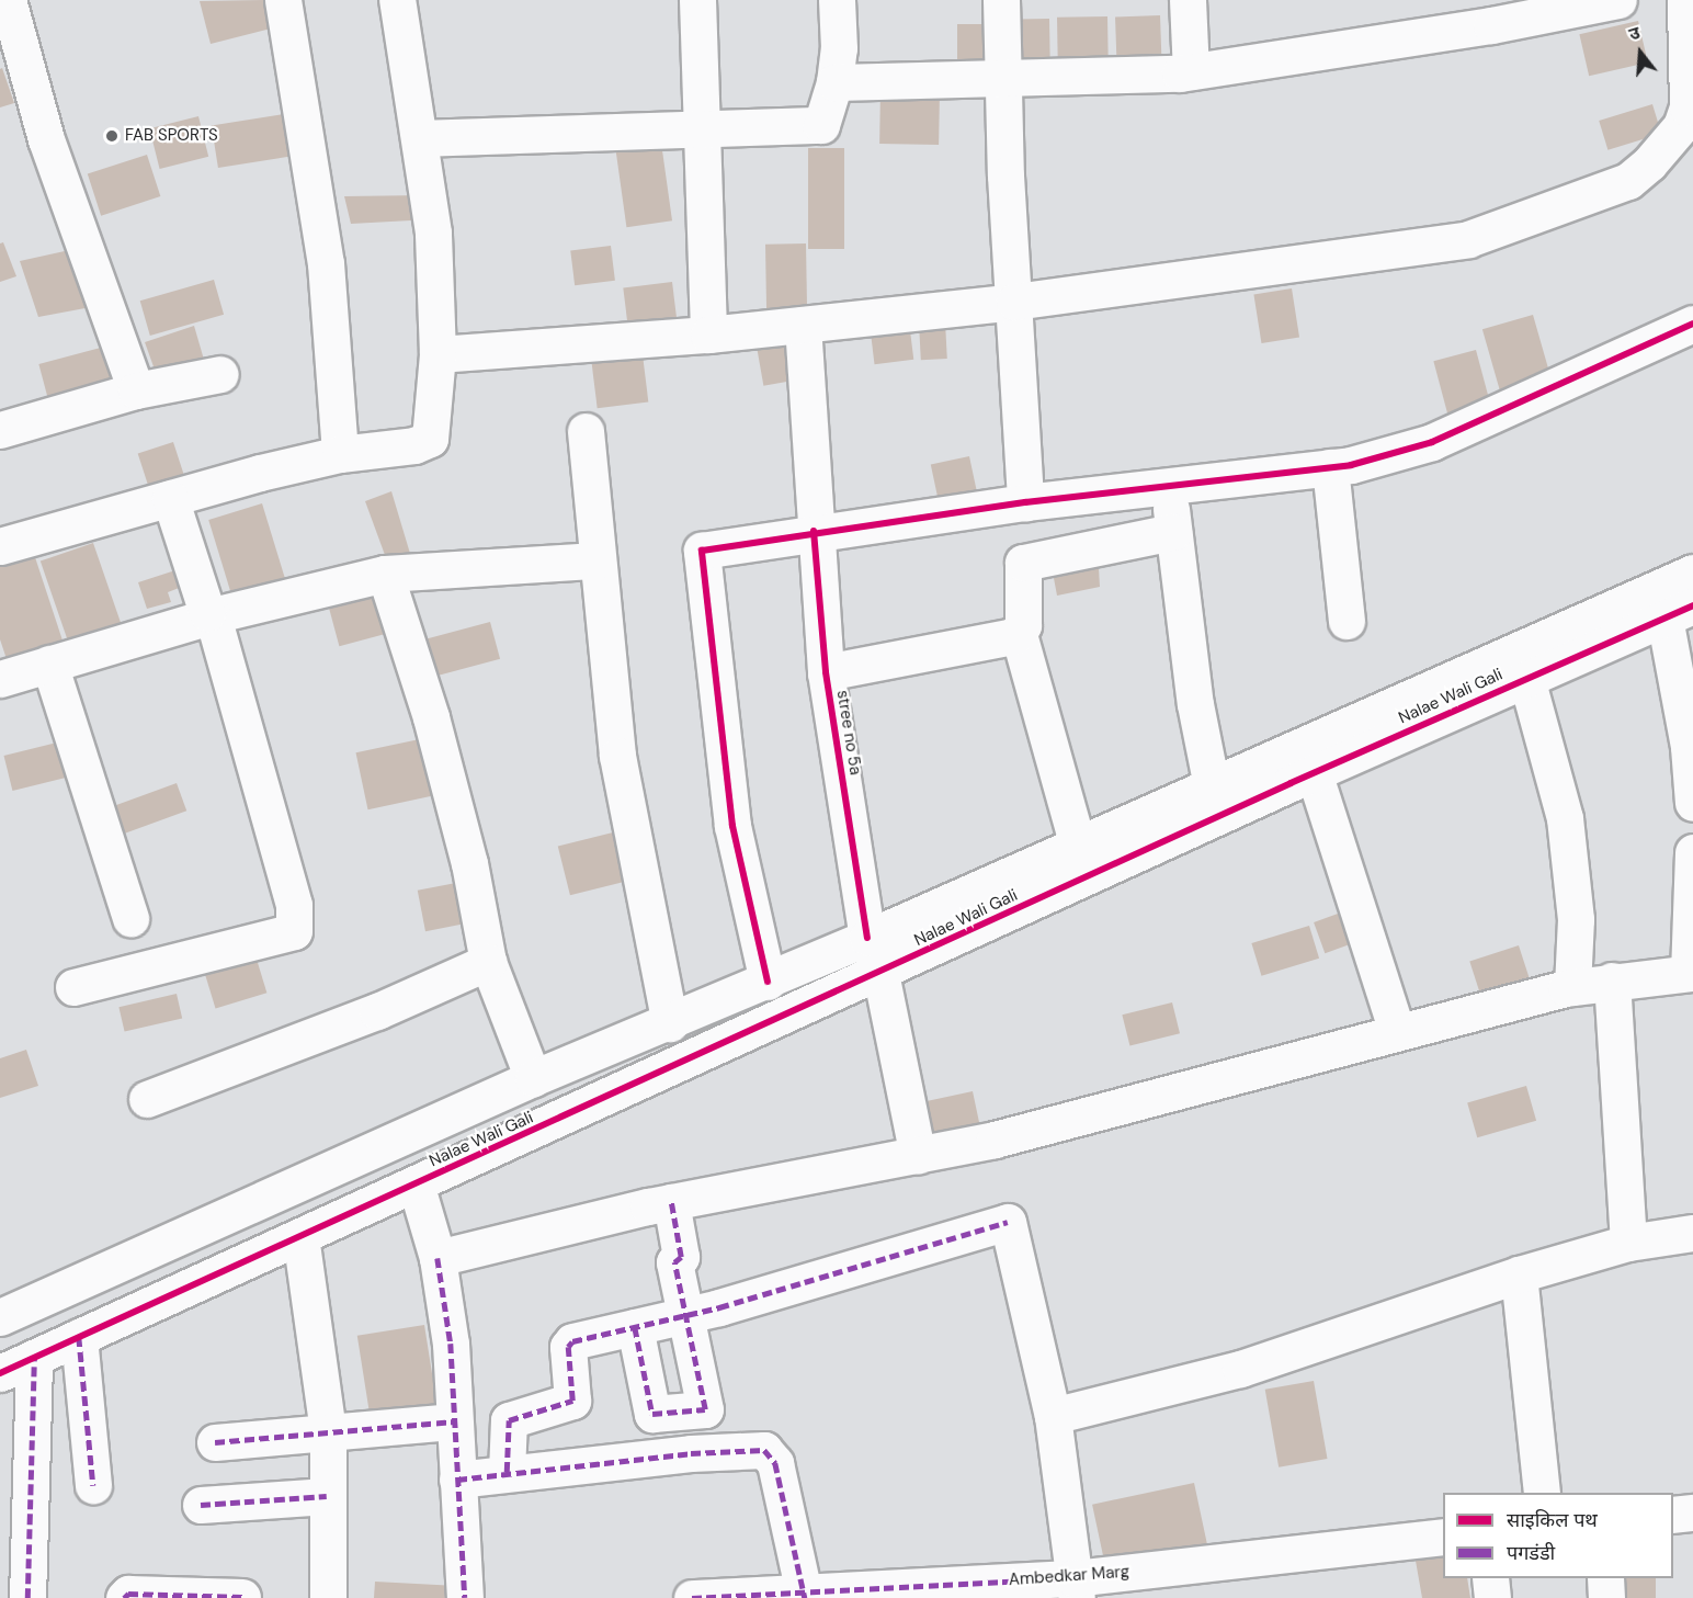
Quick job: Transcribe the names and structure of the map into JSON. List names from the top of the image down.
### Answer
{
  "streets": {
    "street": ["Nalae Wali Gali", "stree no 5a", "Ambedkar Marg"]
  },
  "crossings": [
    ["Nalae Wali Gali", "stree no 5a"]
  ],
  "places": ["FAB SPORTS"],
  "legend": ["साइकिल पथ", "पगडंडी"],
  "north": "top"
}
